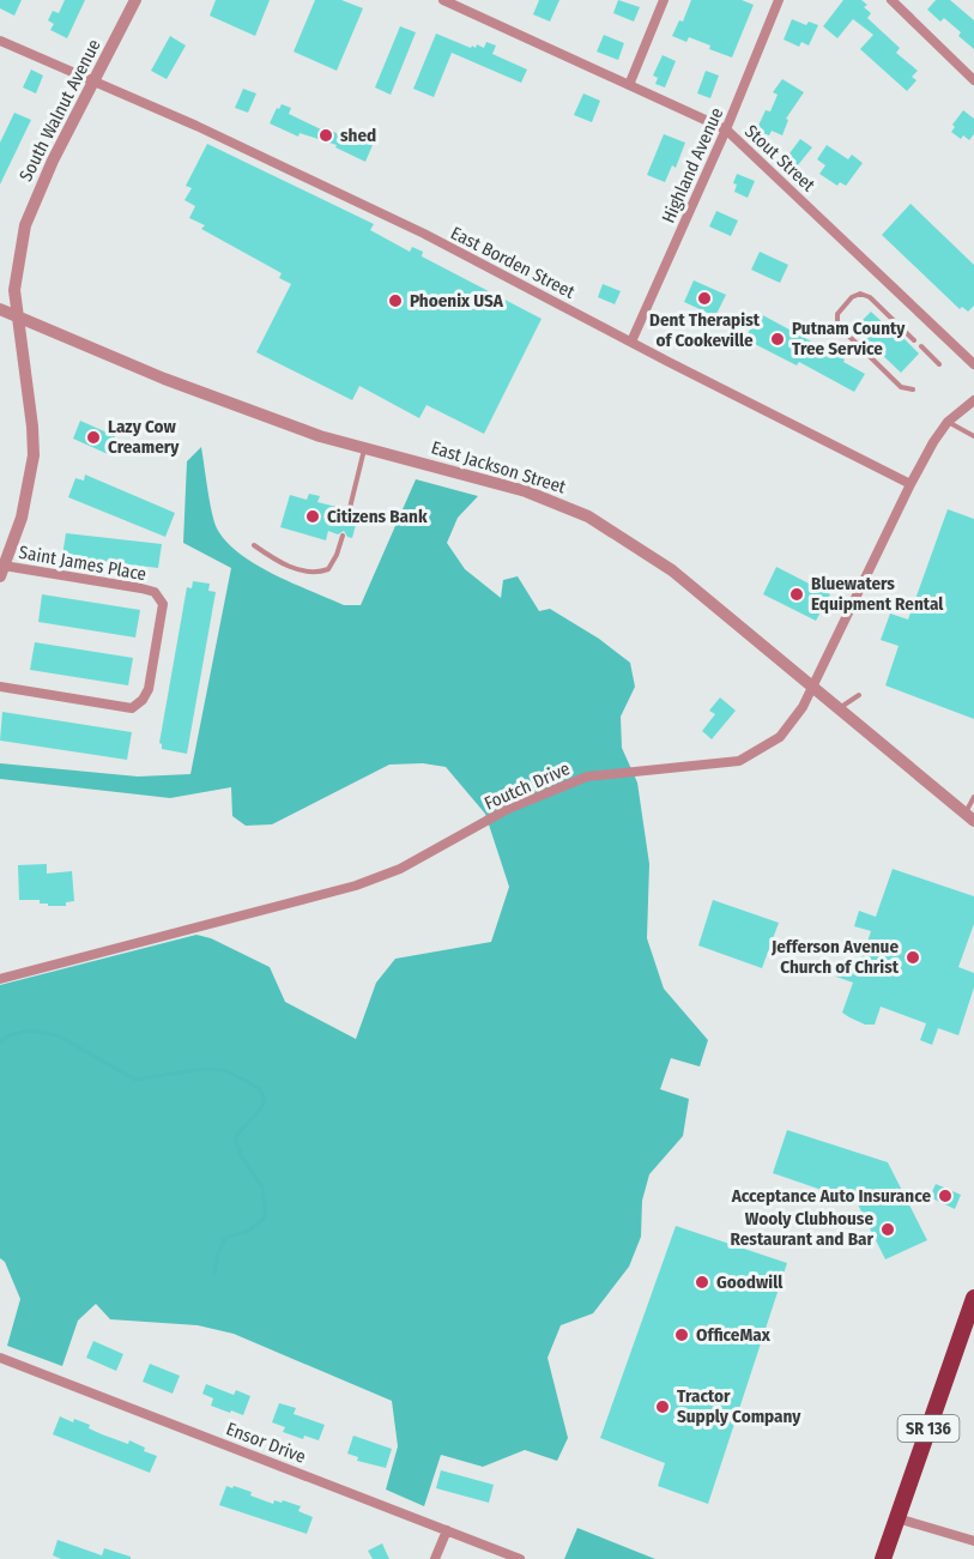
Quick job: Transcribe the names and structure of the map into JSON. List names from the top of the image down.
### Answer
{
  "streets": {
    "main road": ["SR 136"],
    "street": [
      "South Walnut Avenue",
      "Stout Street",
      "Highland Avenue",
      "East Borden Street",
      "East Jackson Street",
      "Saint James Place",
      "Foutch Drive",
      "Ensor Drive"
    ]
  },
  "crossings": [
    ["South Walnut Avenue", "East Borden Street"],
    ["South Walnut Avenue", "East Jackson Street"],
    ["South Walnut Avenue", "Saint James Place"],
    ["Stout Street", "Highland Avenue"],
    ["Highland Avenue", "East Borden Street"],
    ["East Borden Street", "Foutch Drive"],
    ["East Jackson Street", "Foutch Drive"]
  ],
  "places": [
    "shed",
    "Dent Therapist of Cookeville",
    "Phoenix USA",
    "Putnam County Tree Service",
    "Lazy Cow Creamery",
    "Citizens Bank",
    "Bluewaters Equipment Rental",
    "Jefferson Avenue Church of Christ",
    "Acceptance Auto Insurance",
    "Wooly Clubhouse Restaurant and Bar",
    "Goodwill",
    "OfficeMax",
    "Tractor Supply Company"
  ]
}
